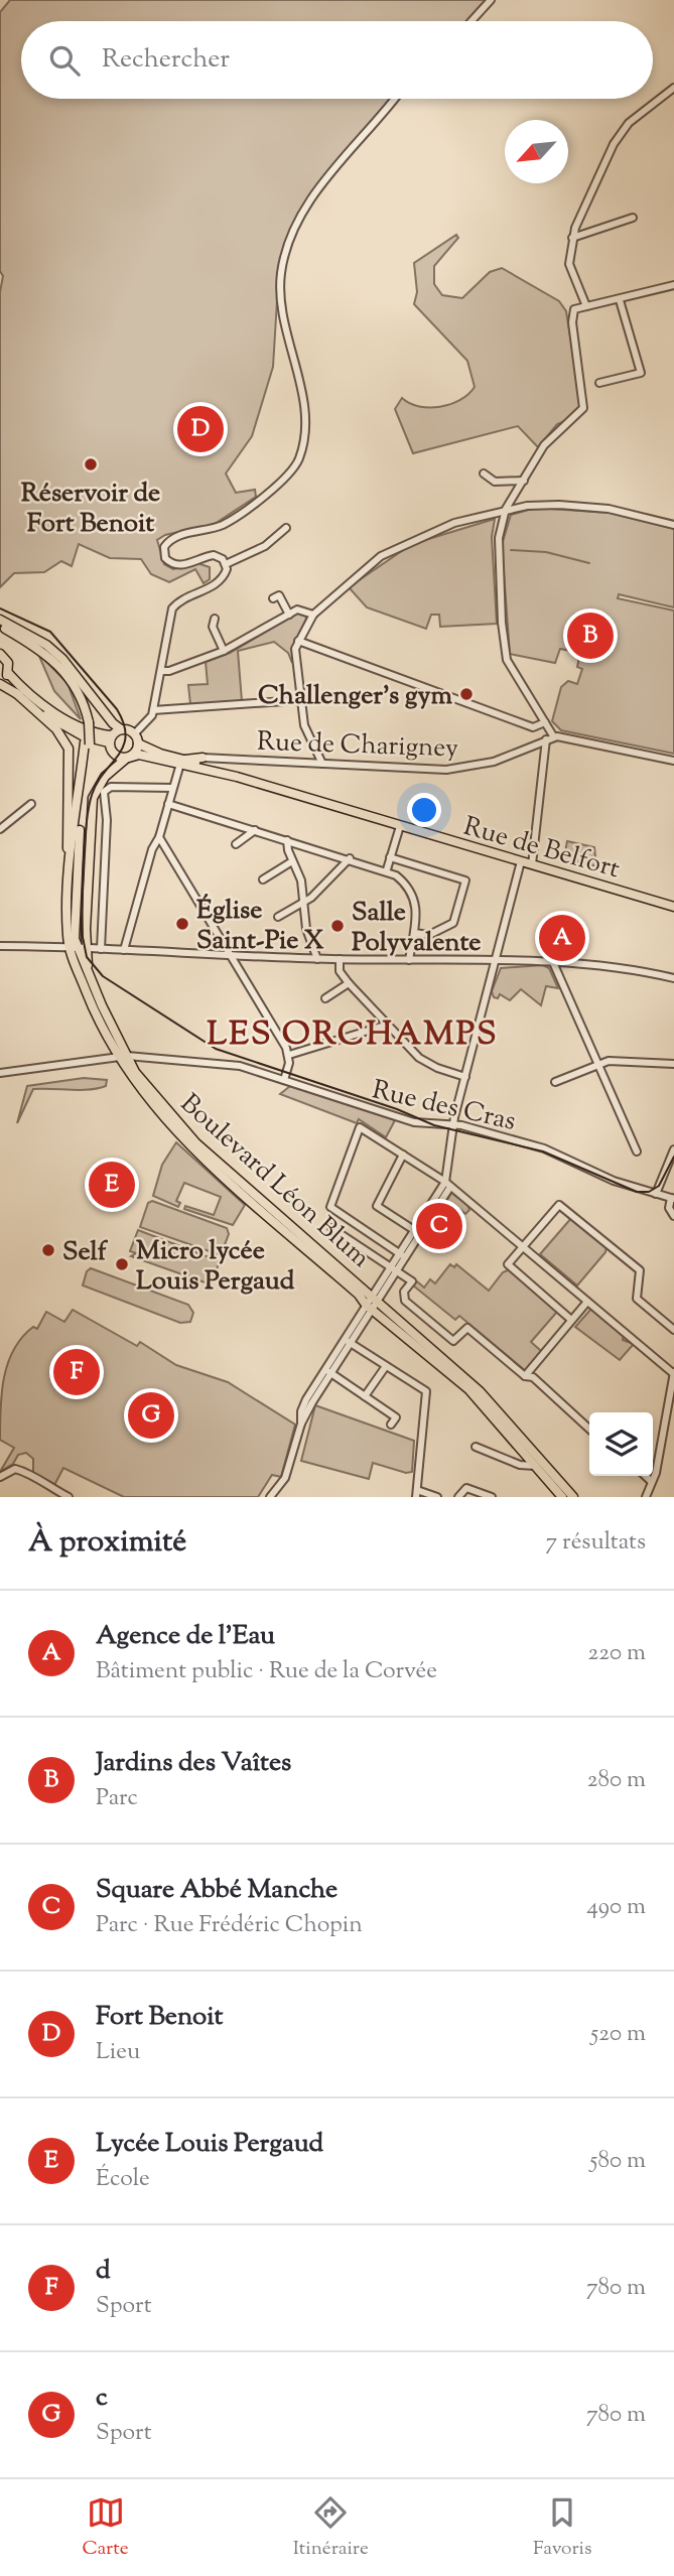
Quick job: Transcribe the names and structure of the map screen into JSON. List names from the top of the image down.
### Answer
{
  "streets": {
    "main road": ["Rue de Belfort", "Boulevard Léon Blum"],
    "street": ["Rue de Charigney", "Rue des Cras"]
  },
  "crossings": [
    ["Rue de Charigney", "Rue de Belfort"],
    ["Rue des Cras", "Boulevard Léon Blum"]
  ],
  "districts": ["LES ORCHAMPS"],
  "places": [
    "Réservoir de Fort Benoit",
    "Challenger's gym",
    "Église Saint-Pie X",
    "Salle Polyvalente",
    "Self",
    "Micro lycée Louis Pergaud"
  ],
  "north": "bottom left",
  "page": {
    "search": "Rechercher",
    "pins": [
      "D",
      "B",
      "A",
      "E",
      "C",
      "F",
      "G"
    ],
    "heading": ["À proximité", "7 résultats"],
    "list": [
      {
        "mark": "A",
        "name": "Agence de l'Eau",
        "note": "Bâtiment public · Rue de la Corvée",
        "value": "220 m"
      },
      {
        "mark": "B",
        "name": "Jardins des Vaîtes",
        "note": "Parc",
        "value": "280 m"
      },
      {
        "mark": "C",
        "name": "Square Abbé Manche",
        "note": "Parc · Rue Frédéric Chopin",
        "value": "490 m"
      },
      {
        "mark": "D",
        "name": "Fort Benoit",
        "note": "Lieu",
        "value": "520 m"
      },
      {
        "mark": "E",
        "name": "Lycée Louis Pergaud",
        "note": "École",
        "value": "580 m"
      },
      {
        "mark": "F",
        "name": "d",
        "note": "Sport",
        "value": "780 m"
      },
      {
        "mark": "G",
        "name": "c",
        "note": "Sport",
        "value": "780 m"
      }
    ],
    "nav": ["Carte", "Itinéraire", "Favoris"]
  }
}
